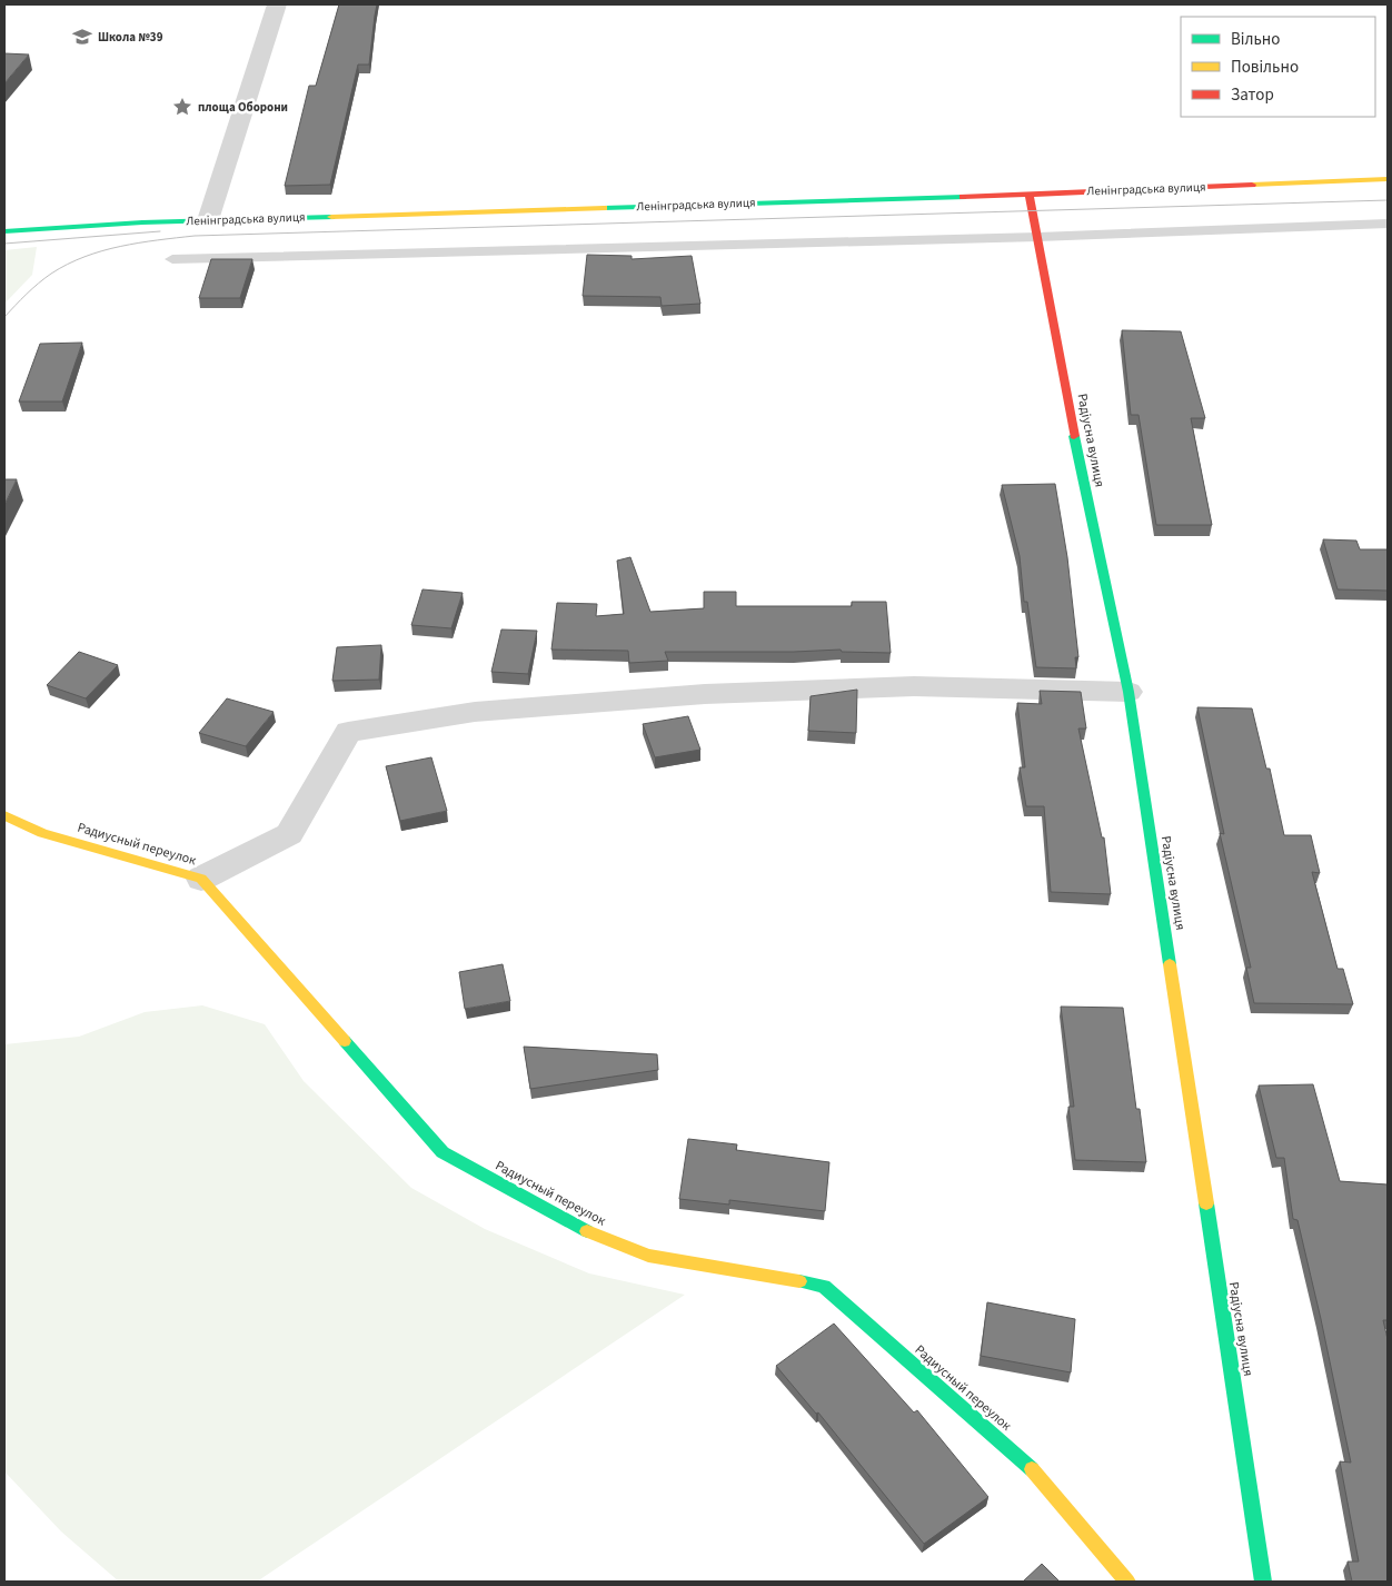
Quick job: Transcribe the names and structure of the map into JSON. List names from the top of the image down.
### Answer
{
  "streets": {
    "street": ["Ленінградська вулиця", "Радіусна вулиця", "Радиусный переулок"]
  },
  "crossings": [
    ["Ленінградська вулиця", "Радіусна вулиця"]
  ],
  "places": {
    "school or university": ["Школа №39"],
    "place": ["площа Оборони"]
  },
  "legend": ["Вільно", "Повільно", "Затор"]
}
